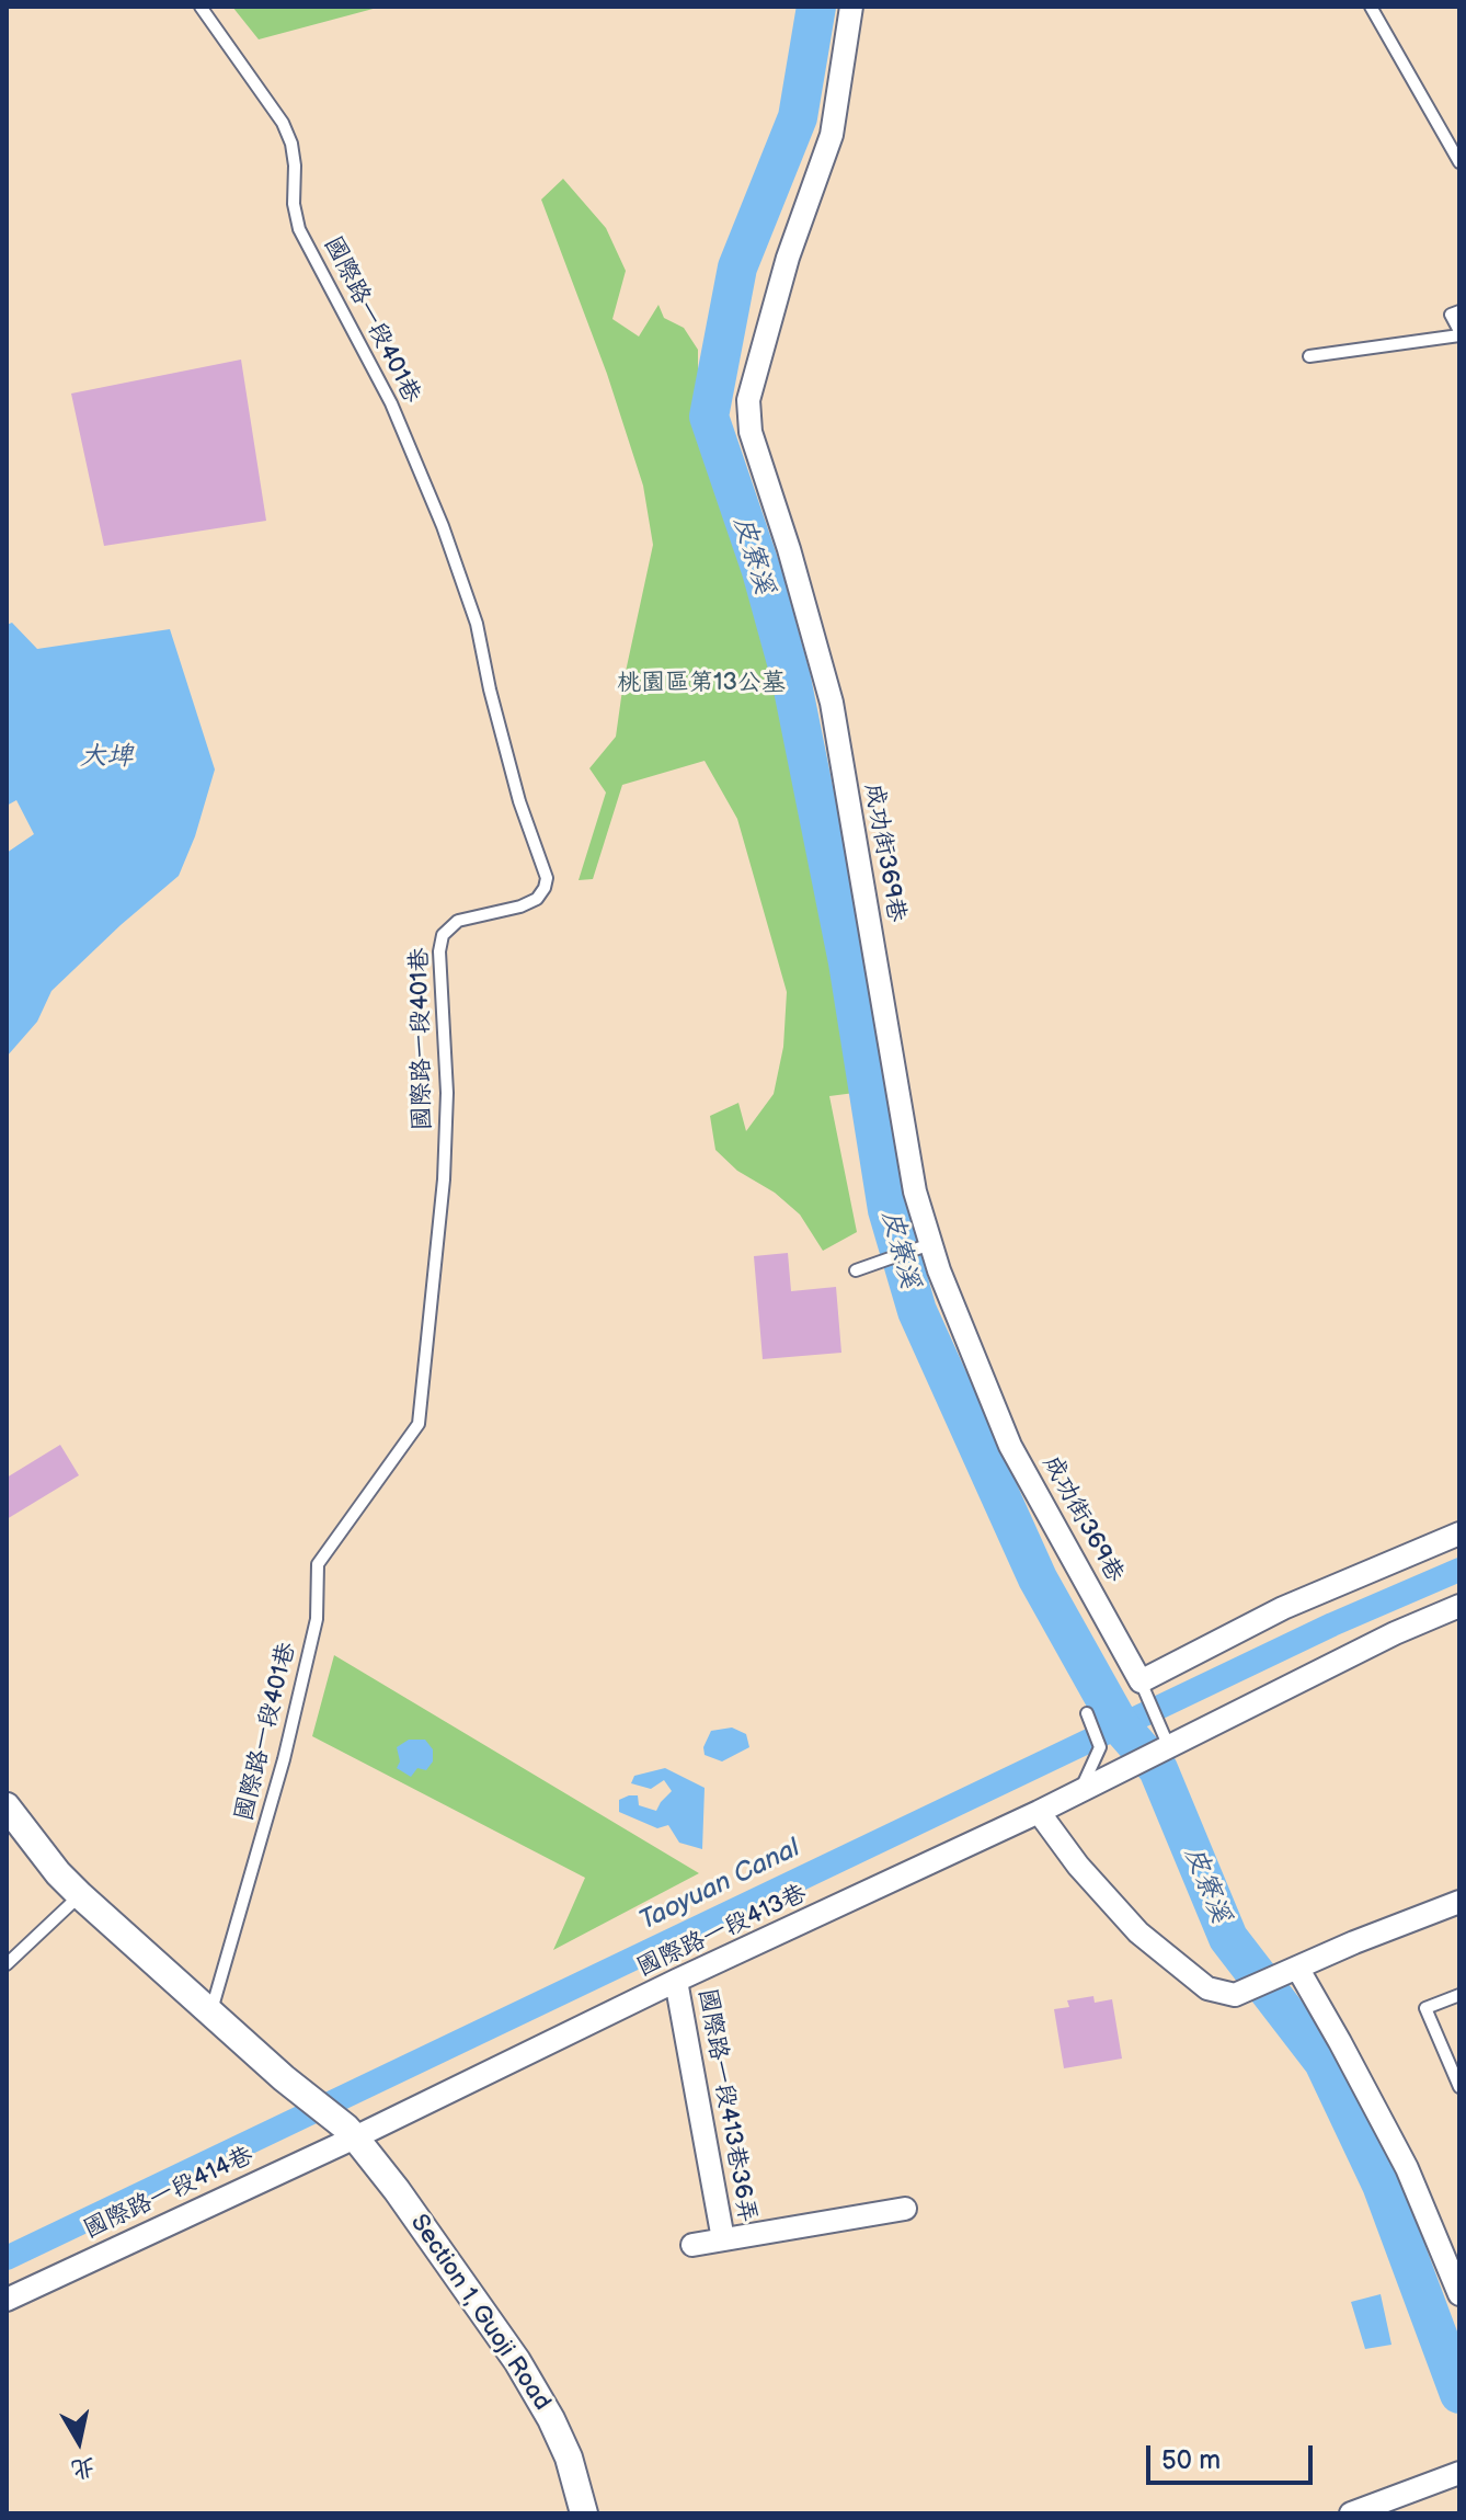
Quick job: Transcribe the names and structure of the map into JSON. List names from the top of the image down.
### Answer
{
  "streets": {
    "street": [
      "成功街369巷",
      "國際路一段413巷",
      "國際路一段413巷36弄",
      "國際路一段414巷",
      "Section 1, Guoji Road"
    ],
    "lane": ["國際路一段401巷"]
  },
  "crossings": [
    ["國際路一段401巷", "Section 1, Guoji Road"],
    ["國際路一段413巷", "國際路一段413巷36弄"],
    ["國際路一段413巷", "國際路一段414巷"],
    ["國際路一段413巷", "Section 1, Guoji Road"],
    ["國際路一段414巷", "Section 1, Guoji Road"]
  ],
  "water": ["皮寮溪", "大埤", "Taoyuan Canal"],
  "parks": ["桃園區第13公墓"],
  "scale_bar": "50 m",
  "north": "bottom"
}
